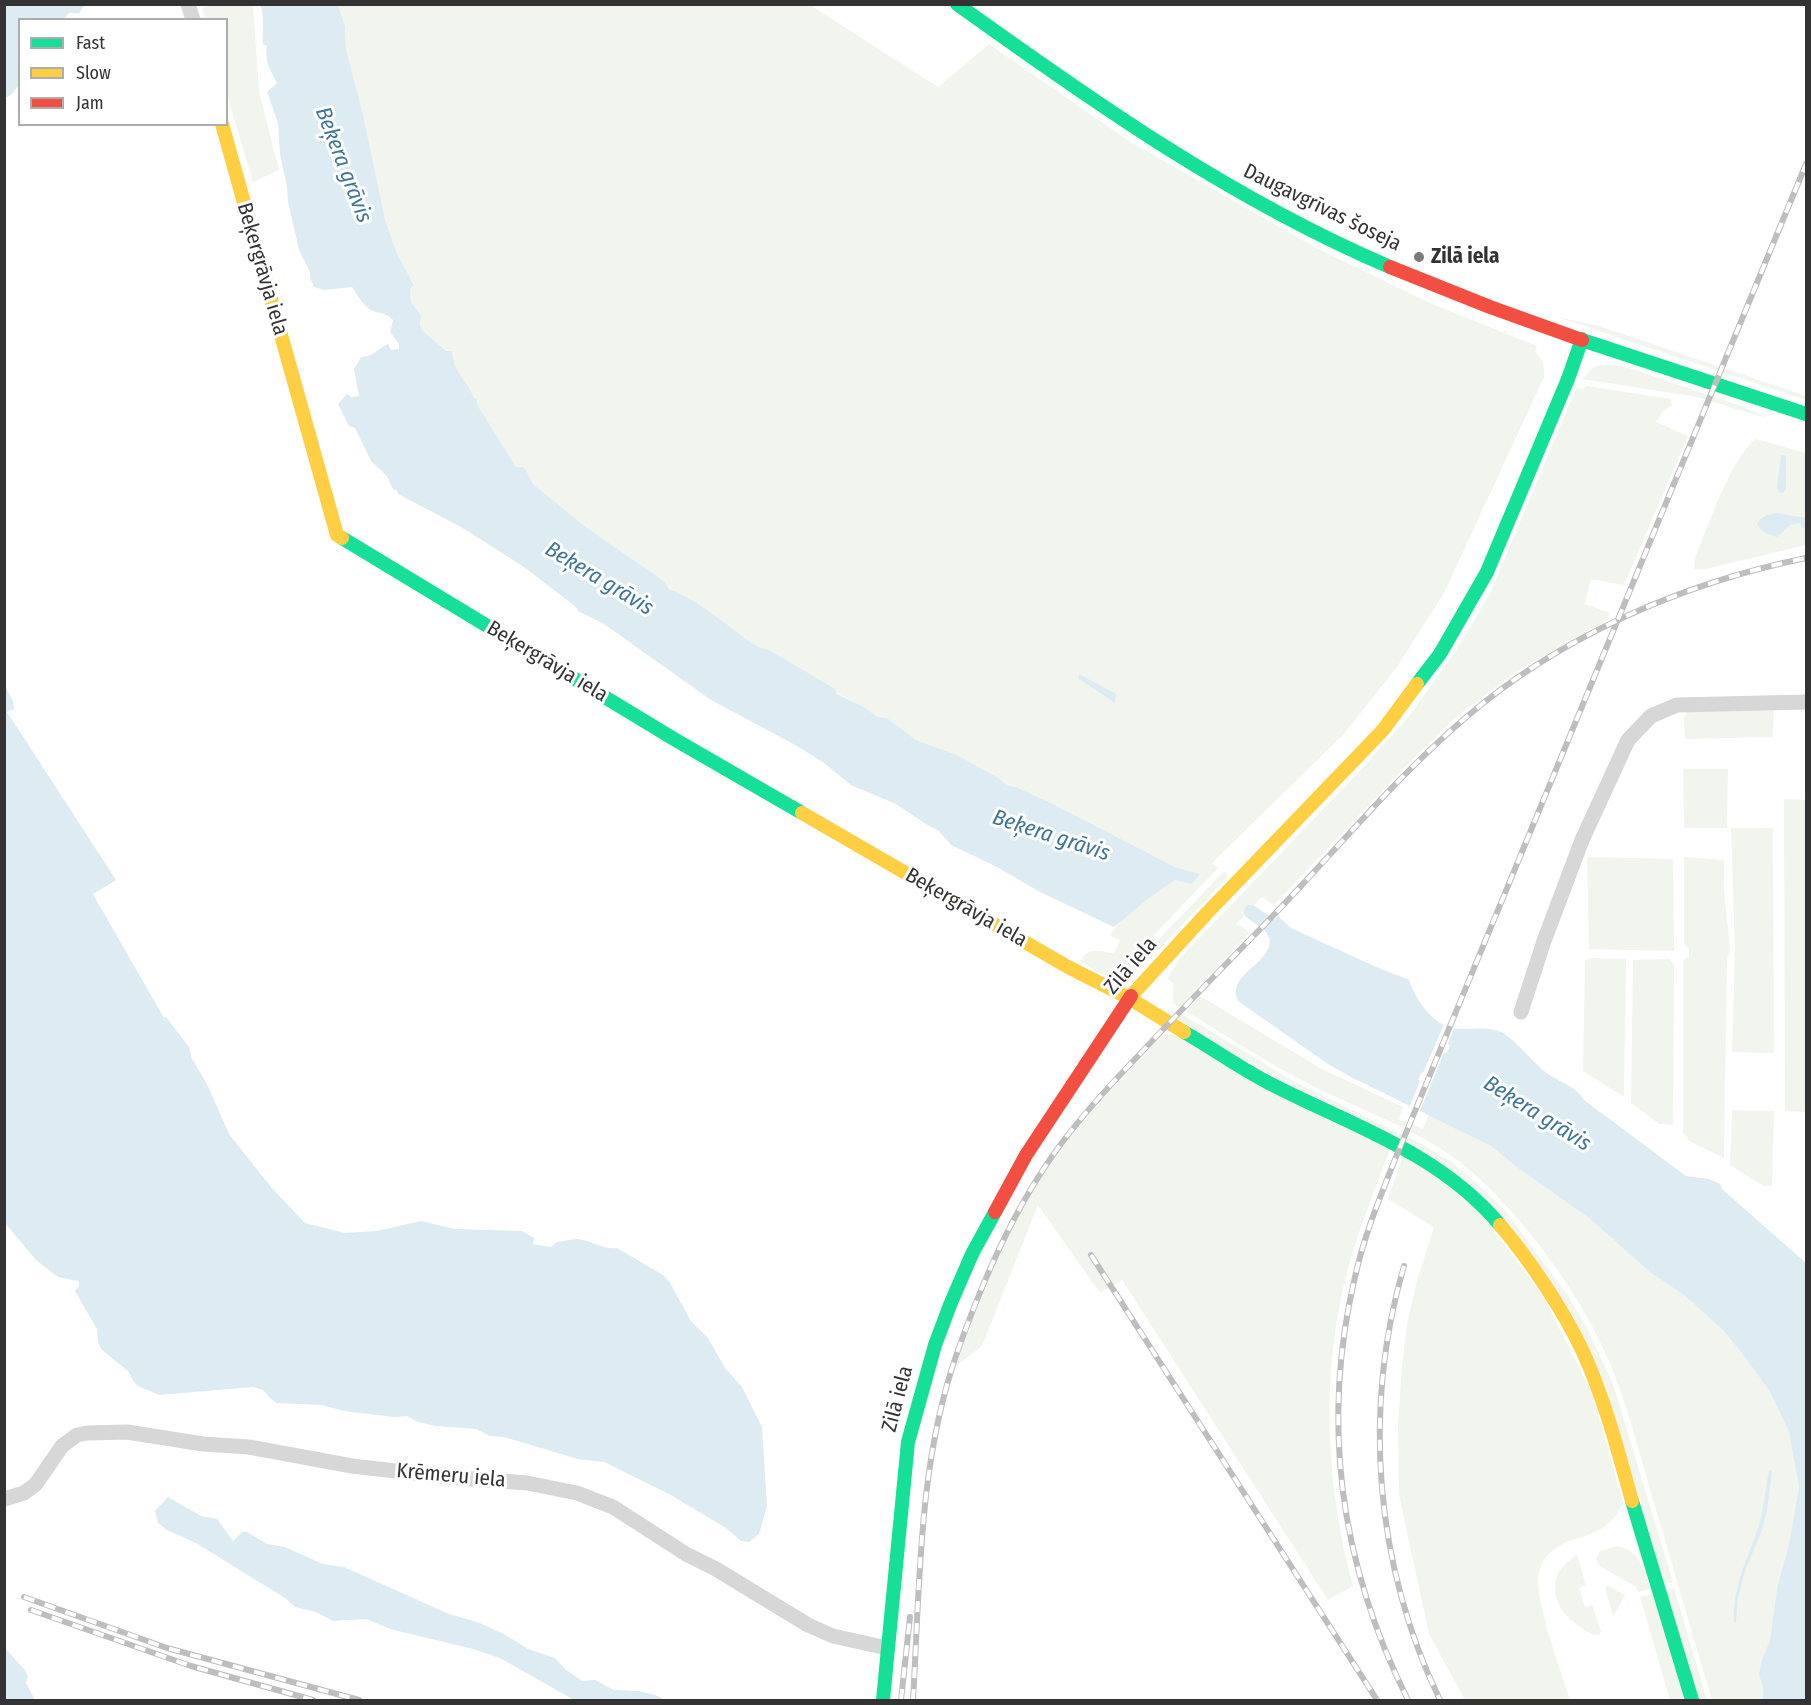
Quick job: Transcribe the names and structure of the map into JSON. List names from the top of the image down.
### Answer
{
  "streets": {
    "street": [
      "Daugavgrīvas šoseja",
      "Beķergrāvja iela",
      "Zilā iela",
      "Krēmeru iela"
    ]
  },
  "crossings": [
    ["Daugavgrīvas šoseja", "Zilā iela"],
    ["Beķergrāvja iela", "Zilā iela"],
    ["Zilā iela", "Krēmeru iela"]
  ],
  "water": ["Beķera grāvis"],
  "places": ["Zilā iela"],
  "legend": ["Fast", "Slow", "Jam"]
}
